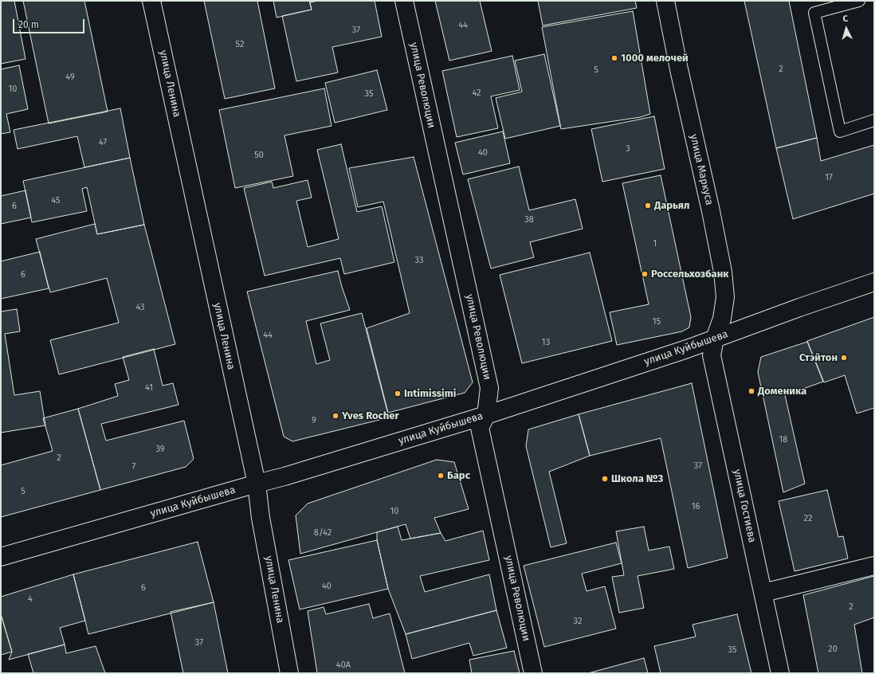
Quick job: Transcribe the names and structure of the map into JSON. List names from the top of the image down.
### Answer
{
  "streets": {
    "street": [
      "улица Ленина",
      "улица Революции",
      "улица Маркуса",
      "улица Куйбышева",
      "улица Гостиева"
    ]
  },
  "crossings": [
    ["улица Ленина", "улица Куйбышева"],
    ["улица Революции", "улица Куйбышева"],
    ["улица Маркуса", "улица Куйбышева"],
    ["улица Маркуса", "улица Гостиева"],
    ["улица Куйбышева", "улица Гостиева"]
  ],
  "places": [
    "1000 мелочей",
    "Дарьял",
    "Россельхозбанк",
    "Стэйтон",
    "Доменика",
    "Intimissimi",
    "Yves Rocher",
    "Барс",
    "Школа №3"
  ],
  "house_numbers": [
    "44",
    "37",
    "52",
    "2",
    "5",
    "49",
    "10",
    "42",
    "35",
    "47",
    "3",
    "40",
    "50",
    "17",
    "45",
    "6",
    "38",
    "1",
    "33",
    "6",
    "43",
    "15",
    "44",
    "13",
    "41",
    "9",
    "18",
    "39",
    "2",
    "37",
    "7",
    "5",
    "16",
    "10",
    "22",
    "8/42",
    "40",
    "6",
    "4",
    "2",
    "32",
    "37",
    "20",
    "35",
    "40А"
  ],
  "scale_bar": "20 m",
  "north": "top"
}
